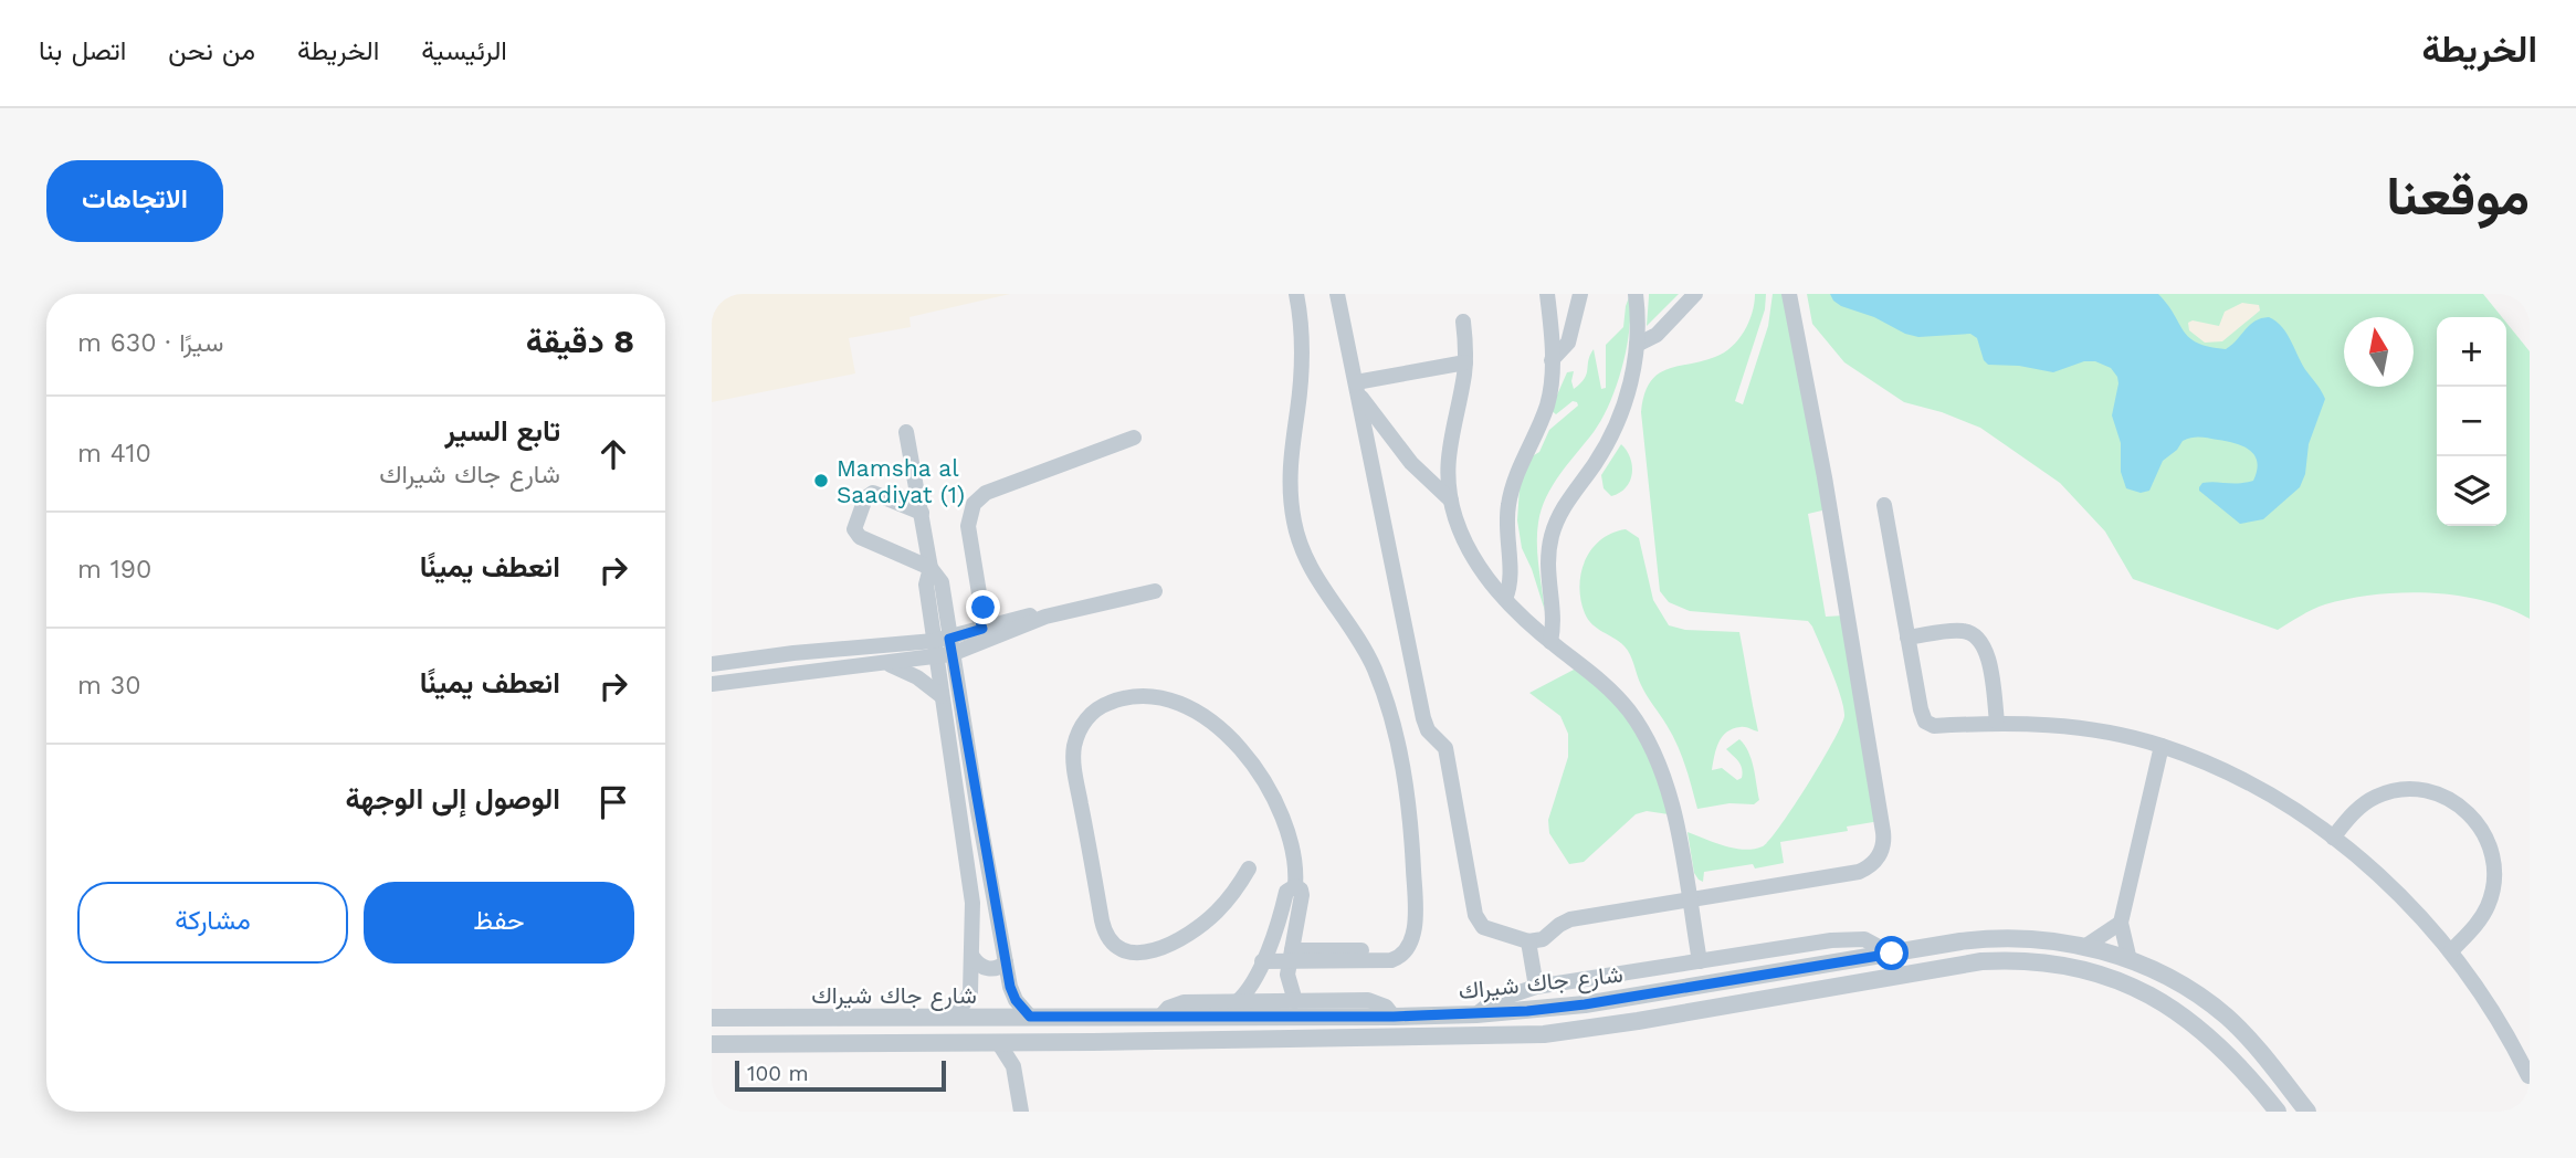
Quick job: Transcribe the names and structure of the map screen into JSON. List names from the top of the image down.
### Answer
{
  "streets": {
    "street": ["شارع جاك شيراك"]
  },
  "places": ["Mamsha al Saadiyat (1)"],
  "scale_bar": "100 m",
  "north": "top",
  "page": {
    "header": "الخريطة",
    "nav": [
      "الرئيسية",
      "الخريطة",
      "من نحن",
      "اتصل بنا"
    ],
    "title": "موقعنا",
    "buttons": [
      "الاتجاهات",
      ["حفظ", "مشاركة"]
    ],
    "heading": ["8 دقيقة", "سيرًا · 630 m"],
    "map_buttons": ["+", "−"],
    "list": [
      ["تابع السير", "شارع جاك شيراك", "410 m"],
      ["انعطف يمينًا", "190 m"],
      ["انعطف يمينًا", "30 m"],
      "الوصول إلى الوجهة"
    ],
    "scale": "100 m"
  }
}
